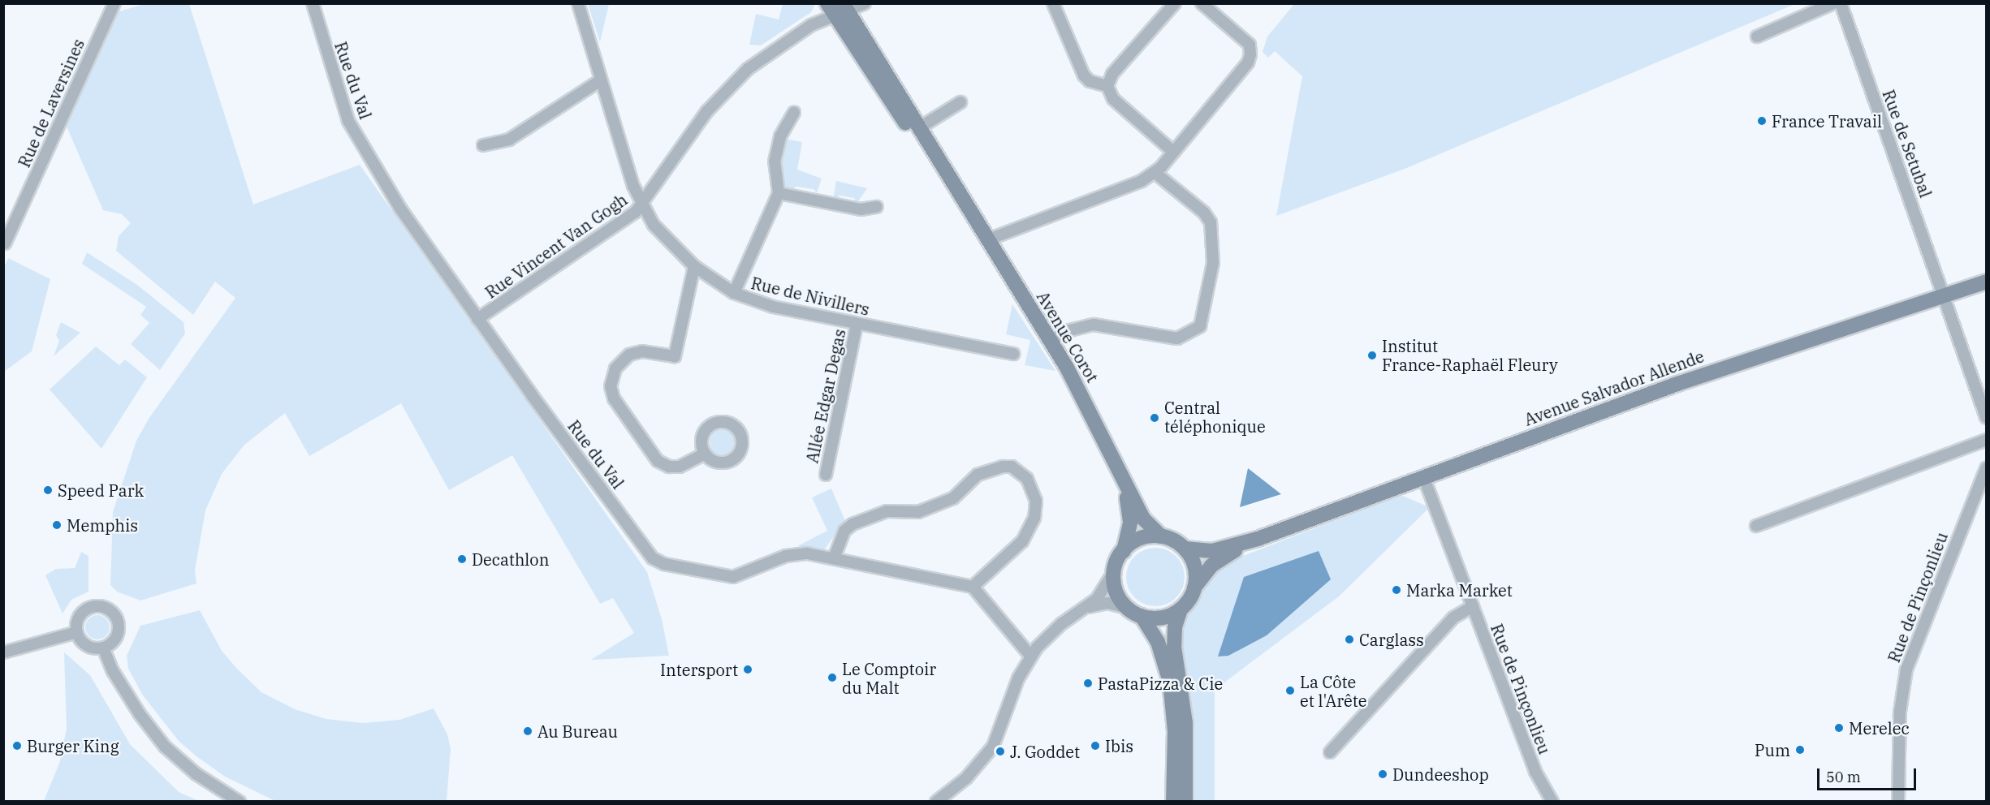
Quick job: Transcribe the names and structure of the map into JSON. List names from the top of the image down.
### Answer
{
  "streets": {
    "street": [
      "Rue du Val",
      "Rue de Laversines",
      "Rue de Setubal",
      "Rue Vincent Van Gogh",
      "Rue de Nivillers",
      "Avenue Corot",
      "Avenue Salvador Allende",
      "Allée Edgar Degas",
      "Rue de Pinçonlieu"
    ]
  },
  "crossings": [
    ["Rue du Val", "Rue Vincent Van Gogh"],
    ["Rue de Setubal", "Avenue Salvador Allende"],
    ["Rue Vincent Van Gogh", "Rue de Nivillers"],
    ["Rue Vincent Van Gogh", "Avenue Corot"],
    ["Rue de Nivillers", "Allée Edgar Degas"],
    ["Avenue Corot", "Avenue Salvador Allende"],
    ["Avenue Salvador Allende", "Rue de Pinçonlieu"]
  ],
  "places": [
    "France Travail",
    "Institut France-Raphaël Fleury",
    "Central téléphonique",
    "Speed Park",
    "Memphis",
    "Decathlon",
    "Marka Market",
    "Carglass",
    "Intersport",
    "Le Comptoir du Malt",
    "PastaPizza & Cie",
    "La Côte et l'Arête",
    "Merelec",
    "Au Bureau",
    "Burger King",
    "Ibis",
    "Pum",
    "J. Goddet",
    "Dundeeshop"
  ],
  "scale_bar": "50 m"
}
